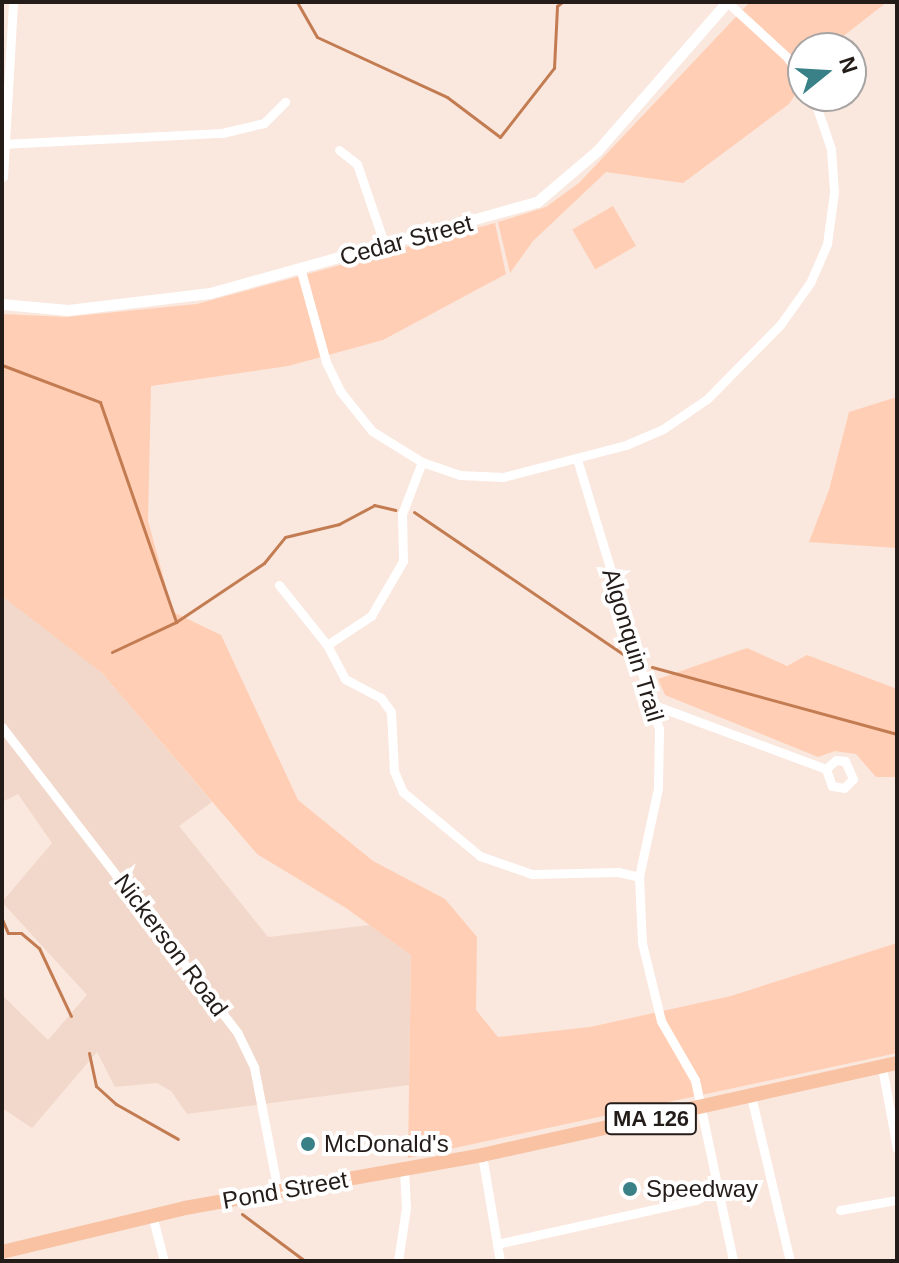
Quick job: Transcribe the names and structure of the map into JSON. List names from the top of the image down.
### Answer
{
  "streets": {
    "main road": ["MA 126", "Pond Street"],
    "street": ["Cedar Street", "Algonquin Trail", "Nickerson Road"]
  },
  "crossings": [
    ["Algonquin Trail", "Pond Street"],
    ["Nickerson Road", "Pond Street"]
  ],
  "places": ["McDonald's", "Speedway"],
  "north": "right"
}
